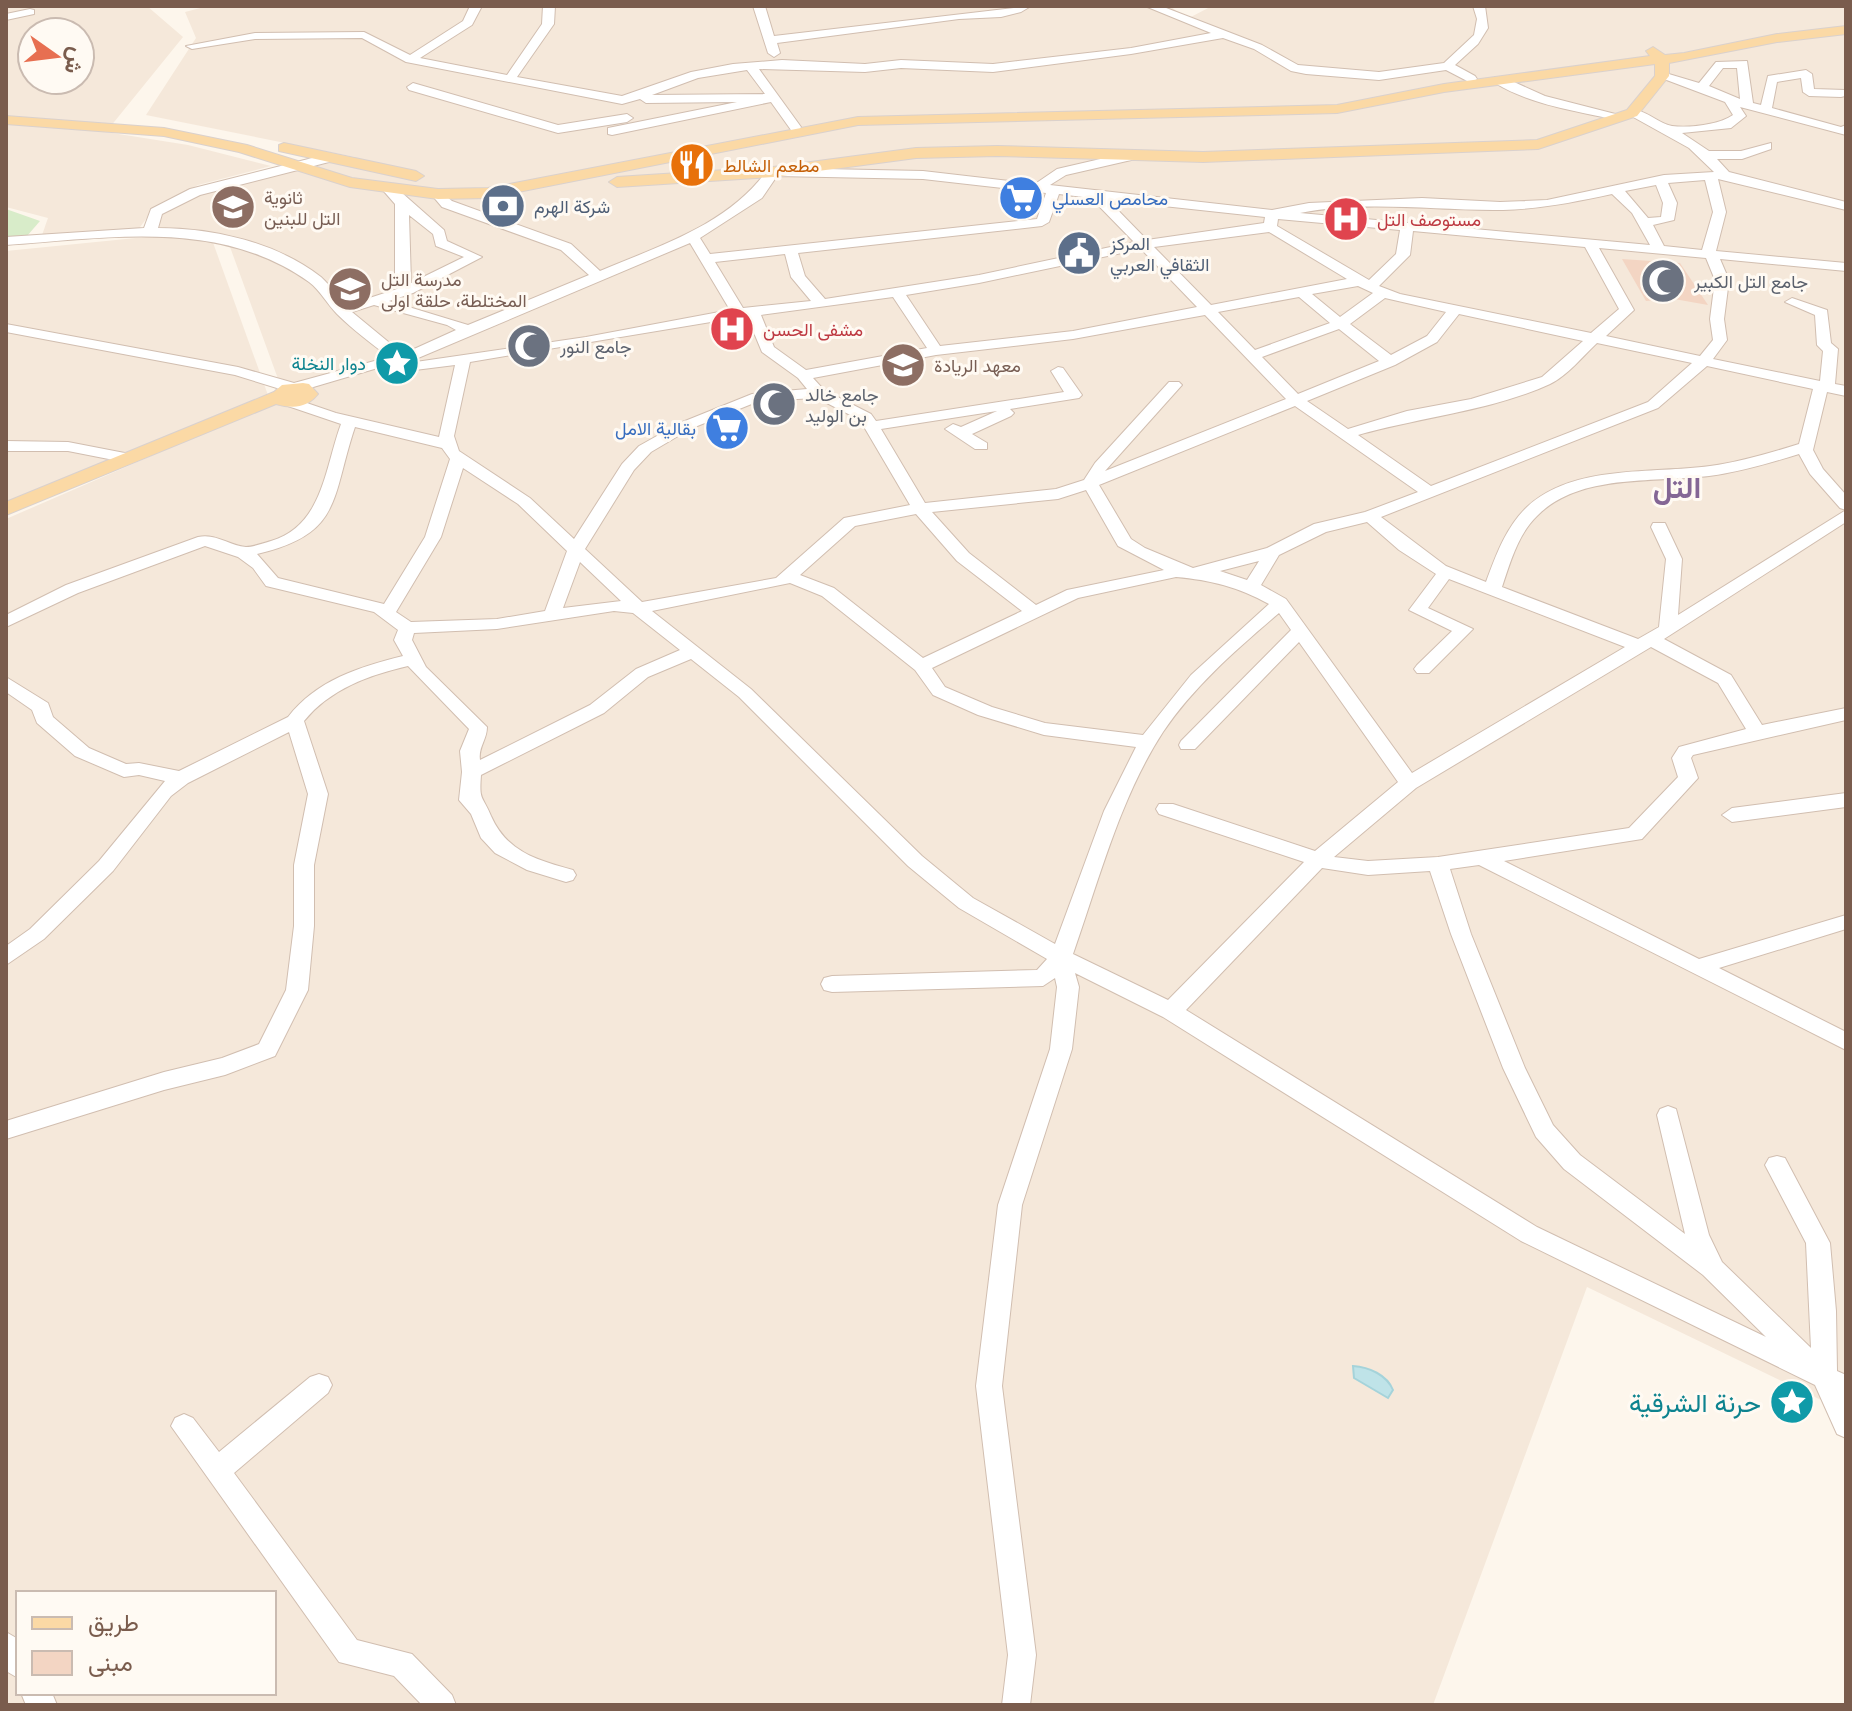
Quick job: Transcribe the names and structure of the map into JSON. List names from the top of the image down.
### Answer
{
  "districts": ["التل"],
  "places": {
    "restaurant": ["مطعم الشالط"],
    "supermarket": ["محامص العسلي", "بقالية الامل"],
    "bank": ["شركة الهرم"],
    "school or university": ["ثانوية التل للبنين", "مدرسة التل المختلطة، حلقة اولى", "معهد الريادة"],
    "hospital": ["مستوصف التل", "مشفى الحسن"],
    "public building": ["المركز الثقافي العربي"],
    "mosque": ["جامع التل الكبير", "جامع النور", "جامع خالد بن الوليد"],
    "place": ["دوار النخلة", "حرنة الشرقية"]
  },
  "legend": ["طريق", "مبنى"],
  "north": "right"
}
